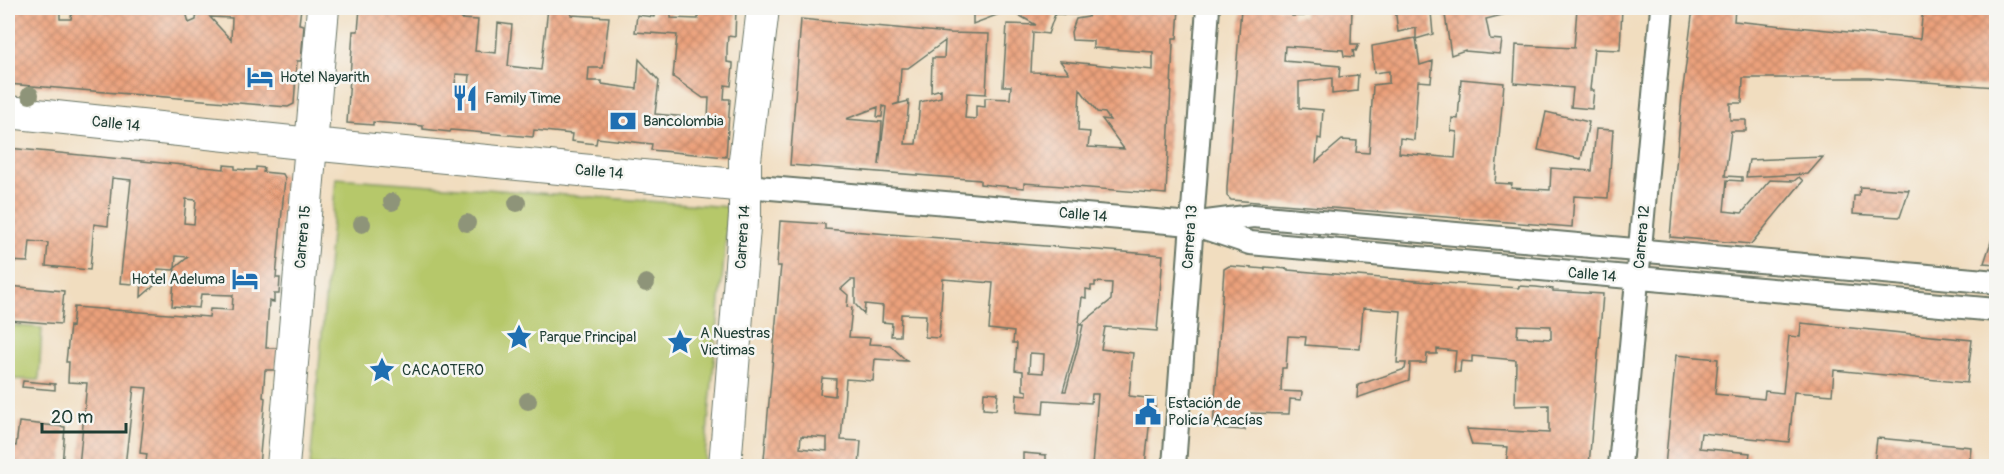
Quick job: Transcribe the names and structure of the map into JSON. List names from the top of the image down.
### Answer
{
  "streets": {
    "street": [
      "Calle 14",
      "Carrera 15",
      "Carrera 14",
      "Carrera 13",
      "Carrera 12"
    ]
  },
  "crossings": [
    ["Calle 14", "Carrera 15"],
    ["Calle 14", "Carrera 14"],
    ["Calle 14", "Carrera 13"],
    ["Calle 14", "Carrera 12"]
  ],
  "places": {
    "hotel": ["Hotel Nayarith", "Hotel Adeluma"],
    "restaurant": ["Family Time"],
    "bank": ["Bancolombia"],
    "place": ["Parque Principal", "A Nuestras Victimas", "CACAOTERO"],
    "public building": ["Estación de Policía Acacías"]
  },
  "scale_bar": "20 m"
}
